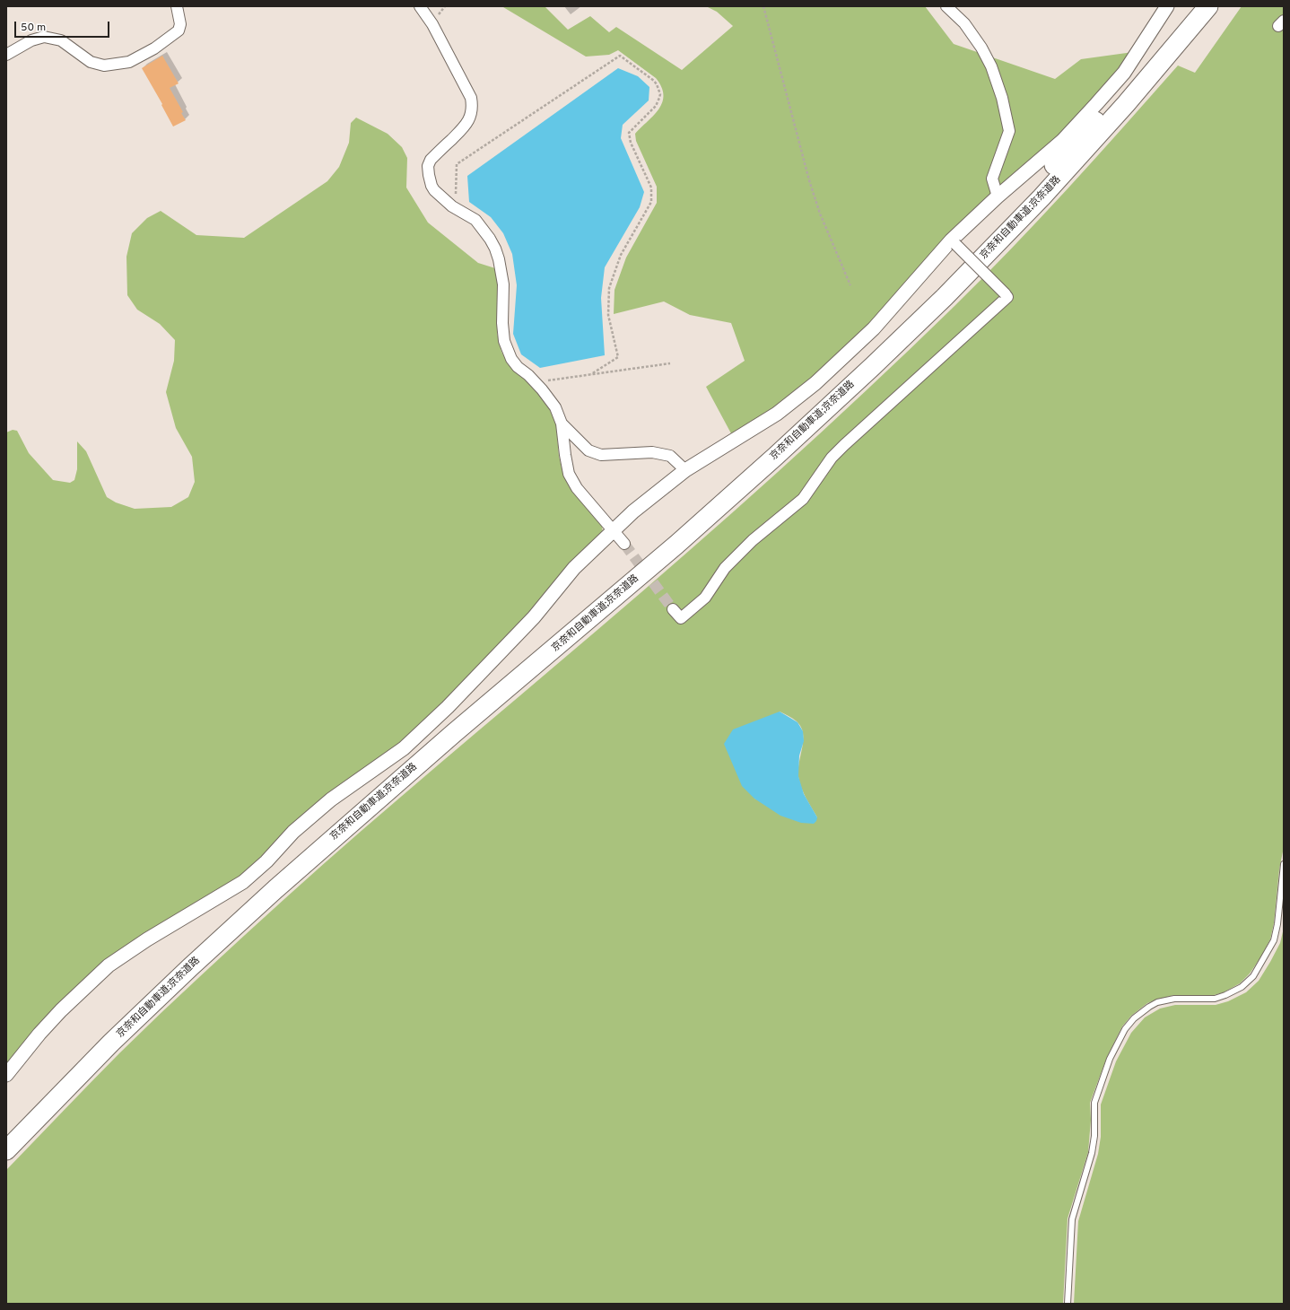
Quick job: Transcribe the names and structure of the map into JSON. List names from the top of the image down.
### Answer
{
  "streets": {
    "highway": ["京奈和自動車道;京奈道路"]
  },
  "scale_bar": "50 m"
}
